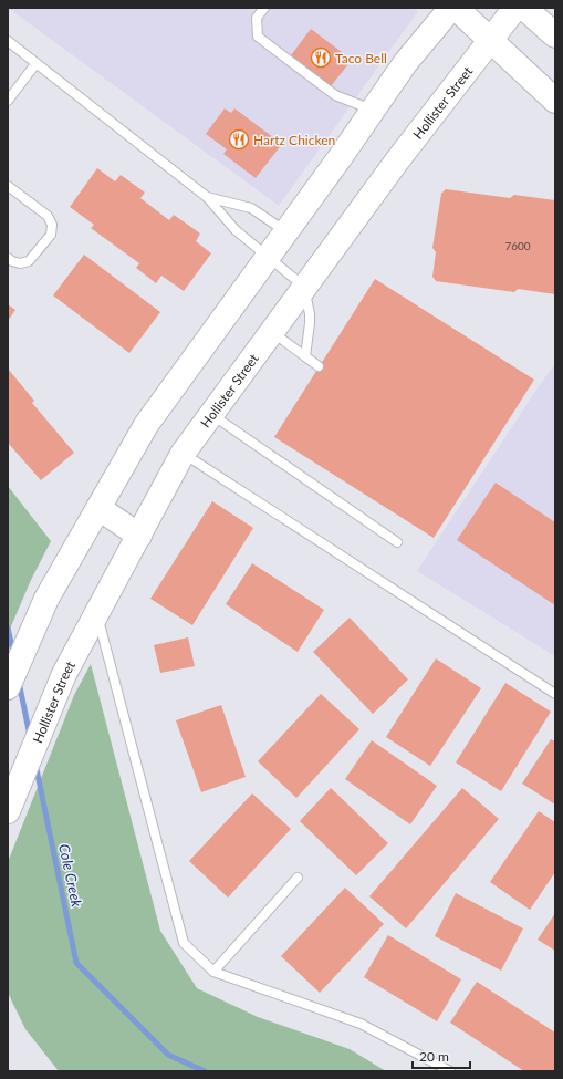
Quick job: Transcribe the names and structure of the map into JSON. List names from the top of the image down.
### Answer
{
  "streets": {
    "main road": ["Hollister Street"]
  },
  "water": ["Cole Creek"],
  "places": {
    "restaurant": ["Taco Bell", "Hartz Chicken"]
  },
  "house_numbers": ["7600"],
  "scale_bar": "20 m"
}
